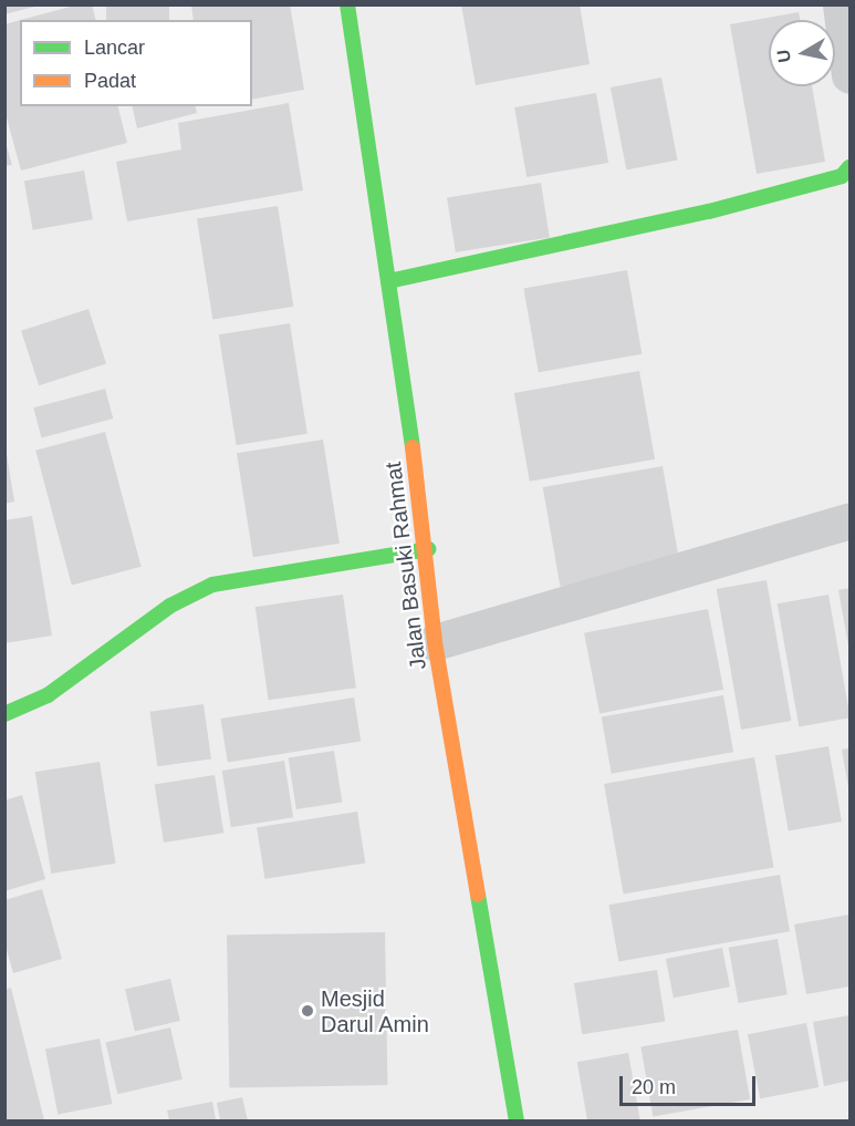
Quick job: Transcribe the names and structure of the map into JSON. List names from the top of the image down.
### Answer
{
  "streets": {
    "main road": ["Jalan Basuki Rahmat"]
  },
  "places": ["Mesjid Darul Amin"],
  "legend": ["Lancar", "Padat"],
  "scale_bar": "20 m",
  "north": "left"
}
